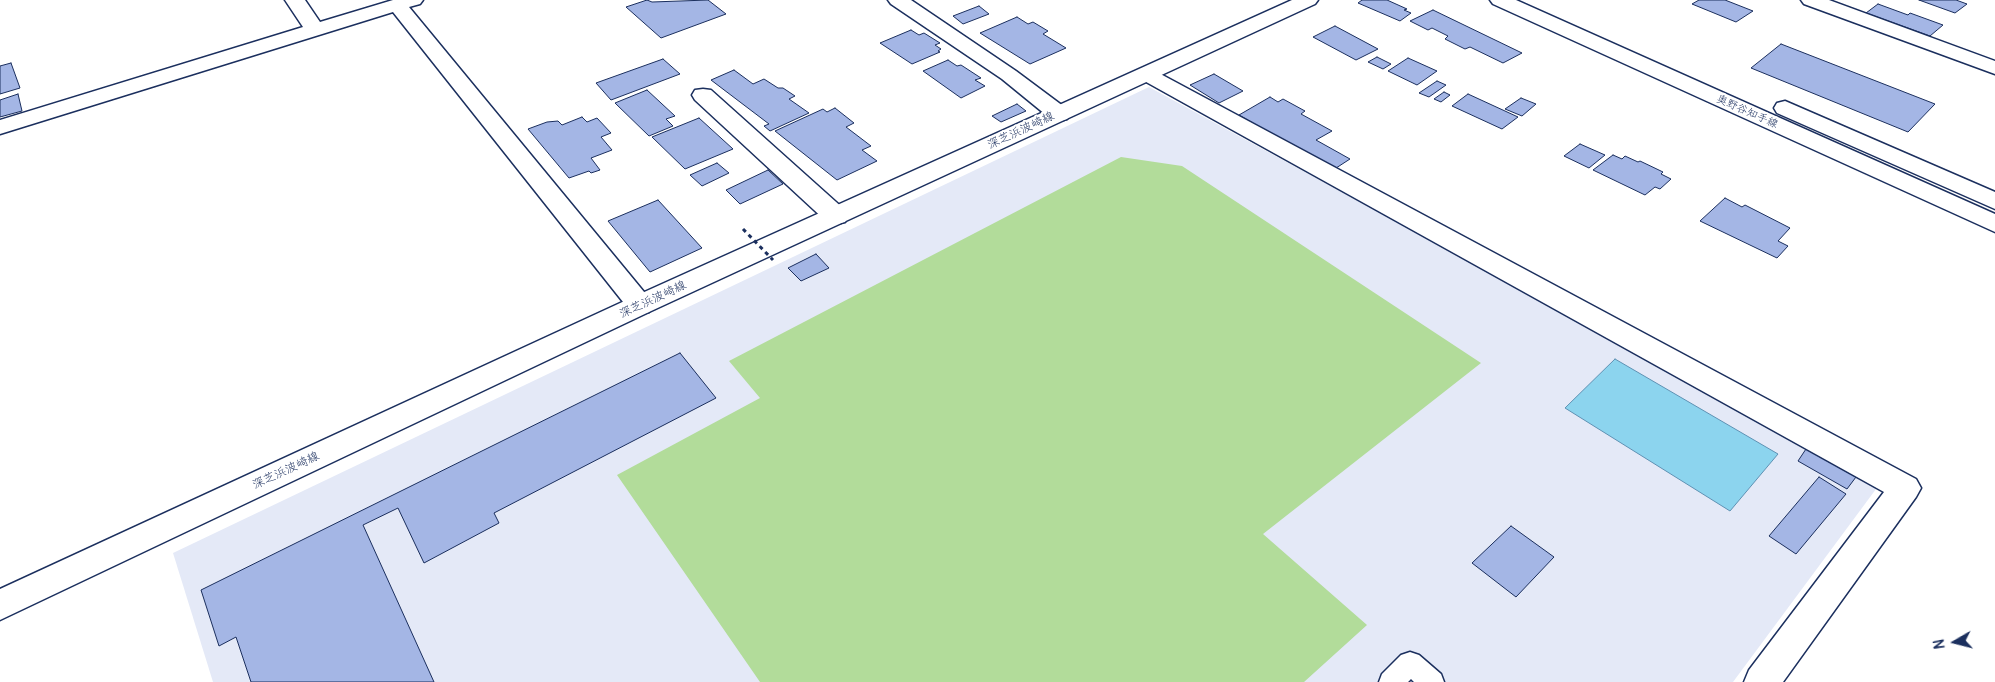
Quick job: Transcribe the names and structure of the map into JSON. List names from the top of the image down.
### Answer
{
  "streets": {
    "street": ["奥野谷知手線", "深芝浜波崎線"]
  },
  "north": "left"
}
